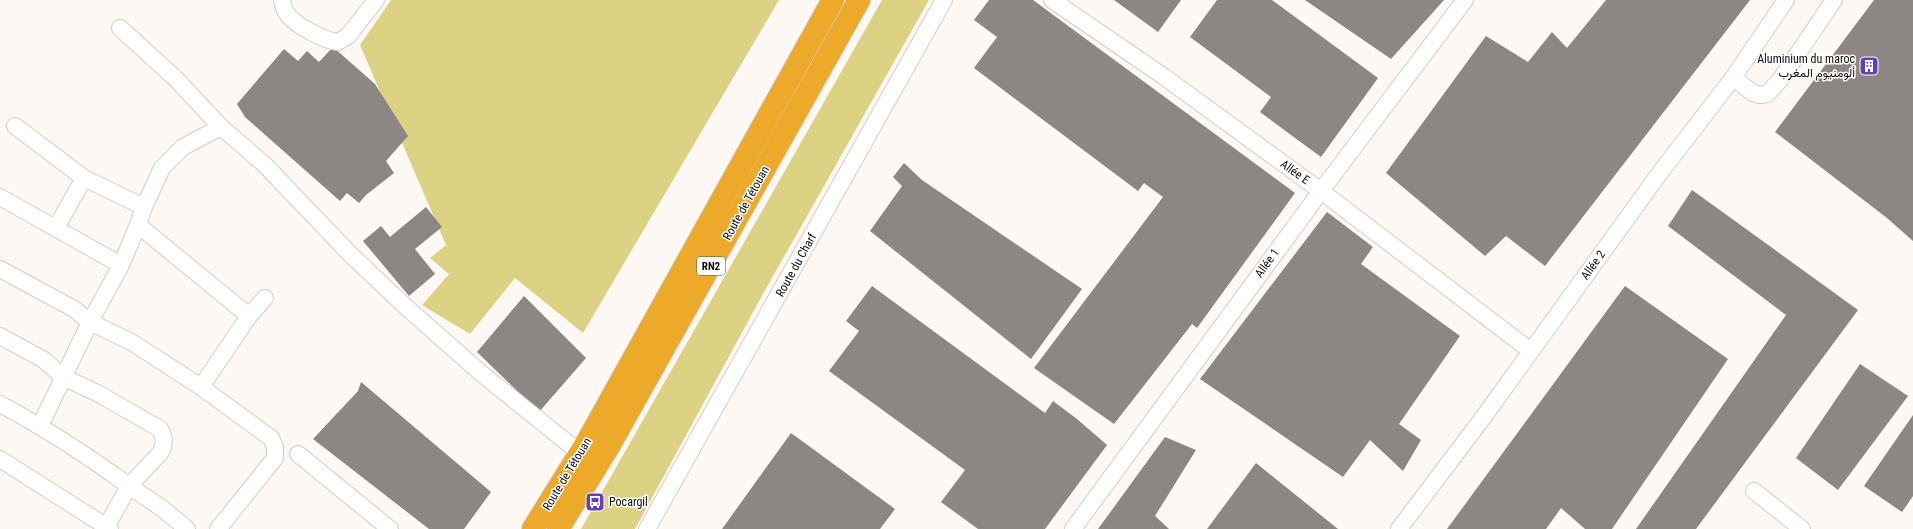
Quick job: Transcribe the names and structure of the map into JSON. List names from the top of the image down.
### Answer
{
  "streets": {
    "highway": ["Route de Tétouan", "RN2"],
    "street": [
      "Allée E",
      "Allée 1",
      "Route du Charf",
      "Allée 2"
    ]
  },
  "crossings": [
    ["Allée E", "Allée 1"],
    ["Allée E", "Allée 2"]
  ],
  "places": {
    "building": ["Aluminium du maroc ألومنيوم المغرب"],
    "bus stop": ["Pocargil"]
  }
}
